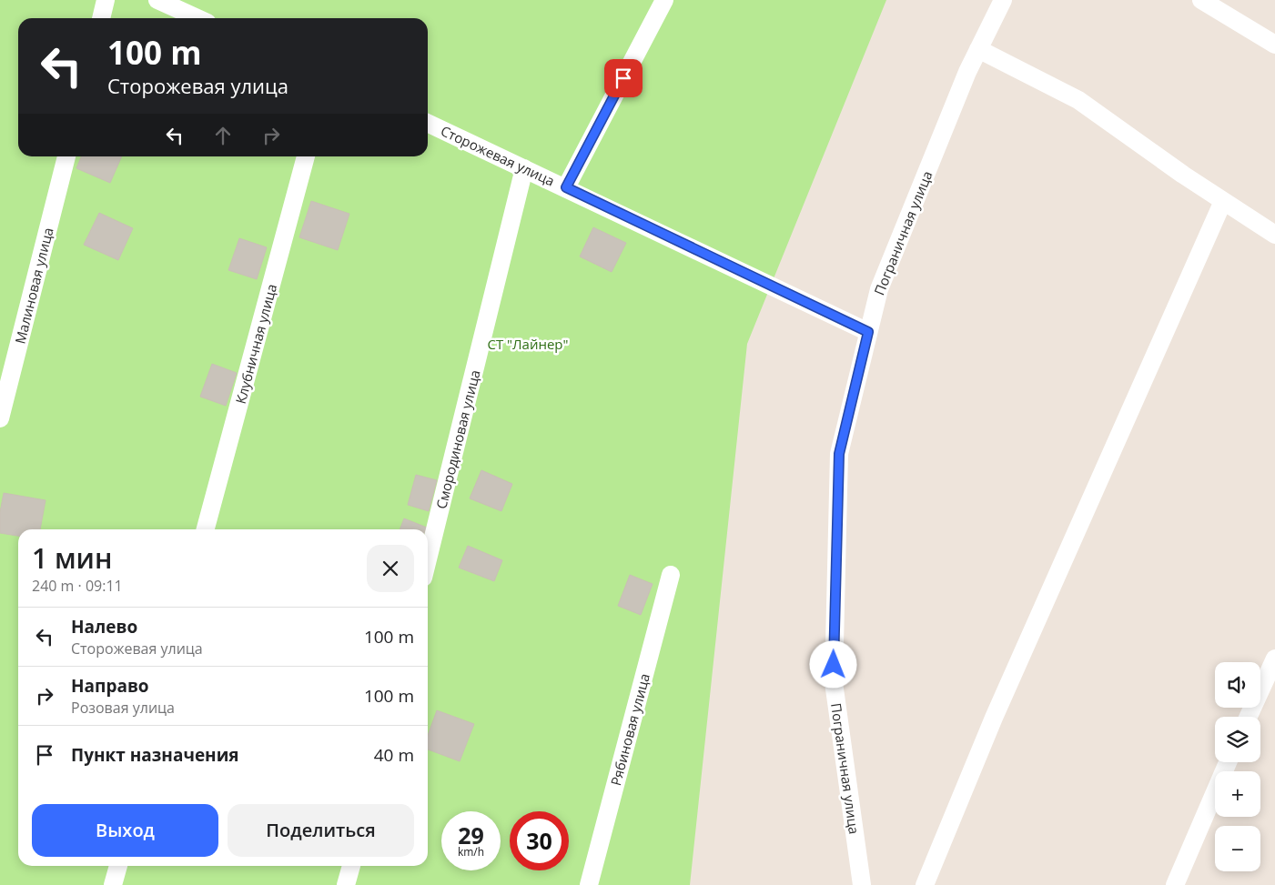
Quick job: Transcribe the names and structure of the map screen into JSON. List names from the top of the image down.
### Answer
{
  "streets": {
    "street": [
      "Сторожевая улица",
      "Пограничная улица",
      "Малиновая улица",
      "Клубничная улица",
      "Смородиновая улица",
      "Рябиновая улица"
    ]
  },
  "crossings": [
    ["Сторожевая улица", "Пограничная улица"],
    ["Сторожевая улица", "Смородиновая улица"]
  ],
  "parks": ["СТ \"Лайнер\""],
  "page": {
    "turn": ["100 m", "Сторожевая улица"],
    "heading": ["1 мин", "240 m · 09:11"],
    "list": [
      {
        "name": "Налево",
        "note": "Сторожевая улица",
        "value": "100 m"
      },
      {
        "name": "Направо",
        "note": "Розовая улица",
        "value": "100 m"
      },
      {
        "name": "Пункт назначения",
        "value": "40 m"
      }
    ],
    "map_buttons": ["+", "−"],
    "buttons": ["Выход", "Поделиться"],
    "speed": "29 km/h",
    "limit": "30"
  }
}
